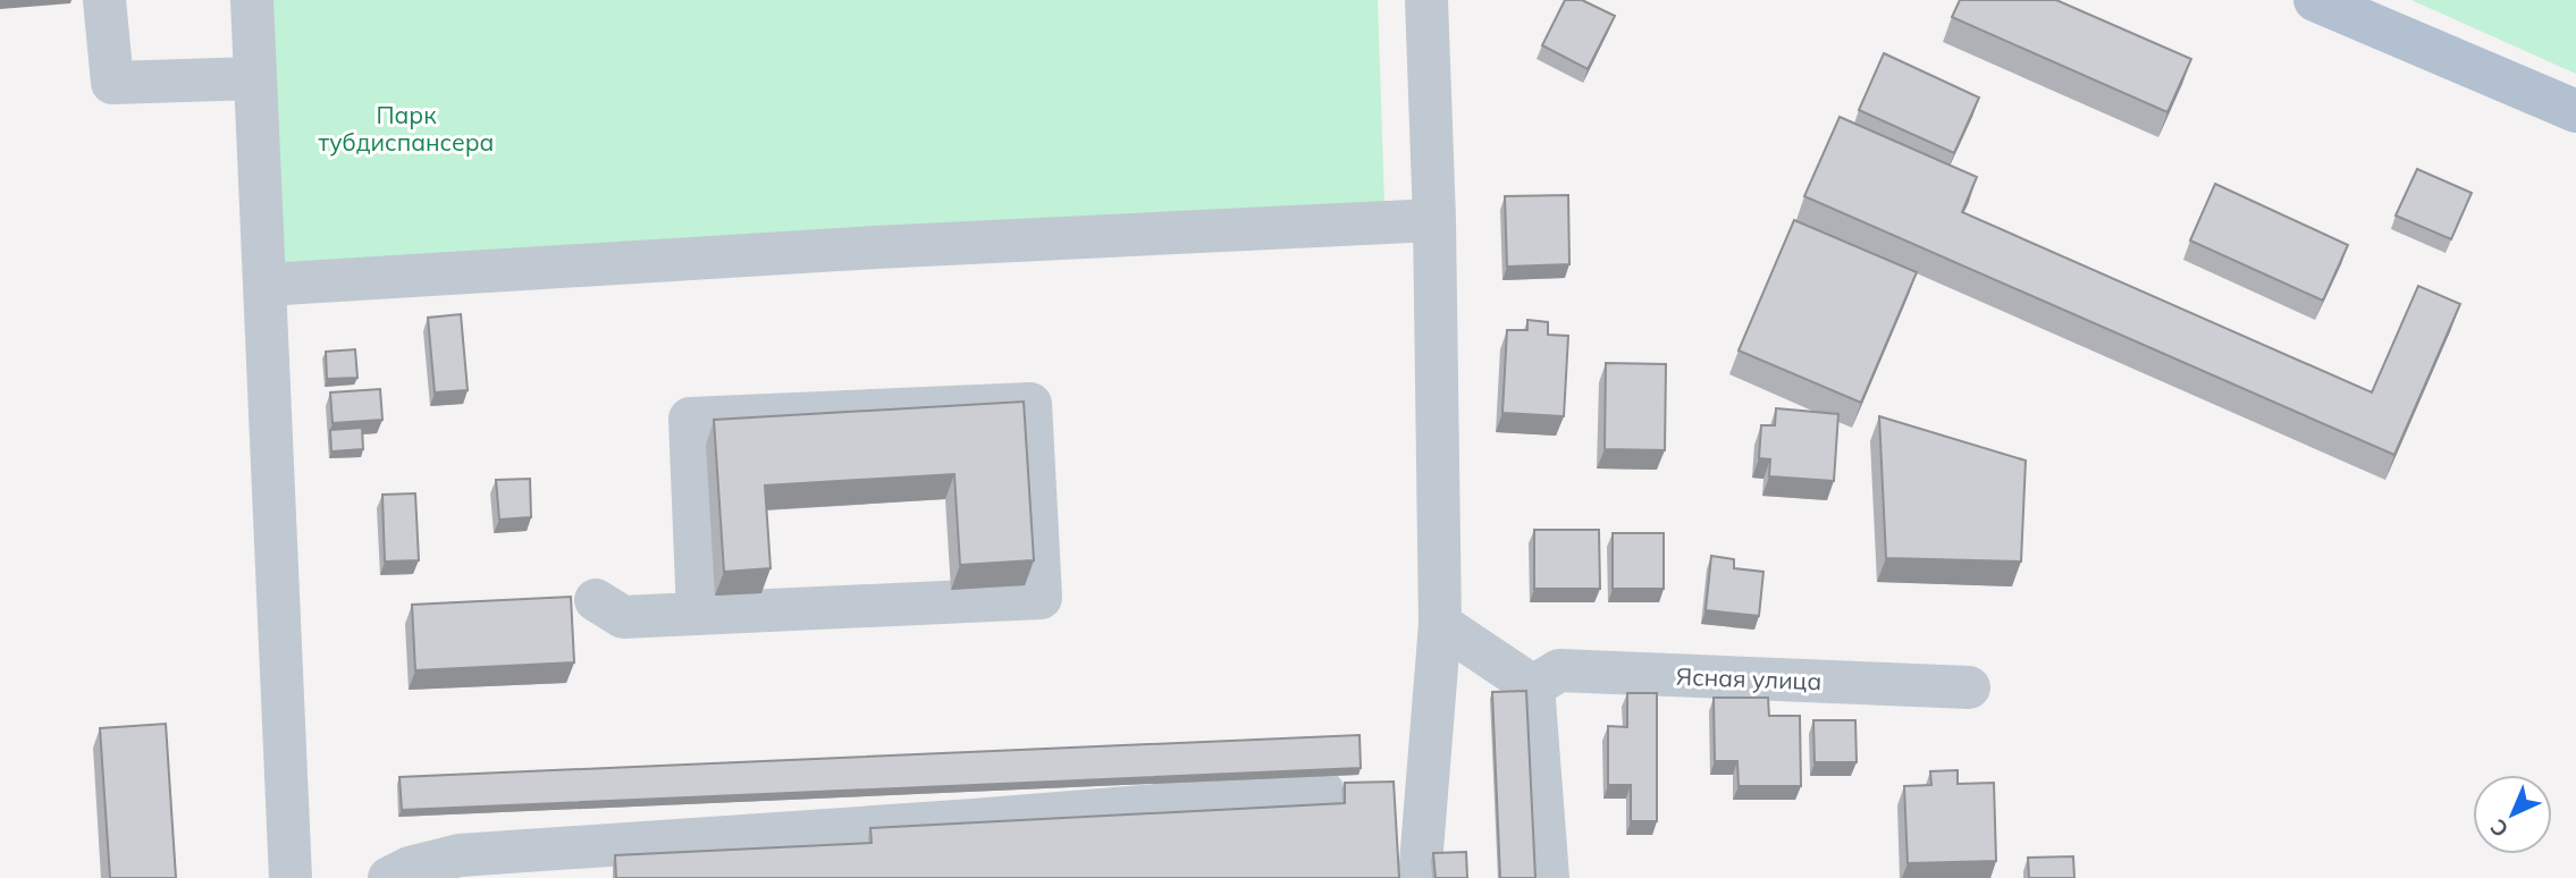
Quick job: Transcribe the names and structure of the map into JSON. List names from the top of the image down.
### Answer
{
  "streets": {
    "street": ["Ясная улица"]
  },
  "parks": ["Парк тубдиспансера"],
  "north": "bottom left"
}
